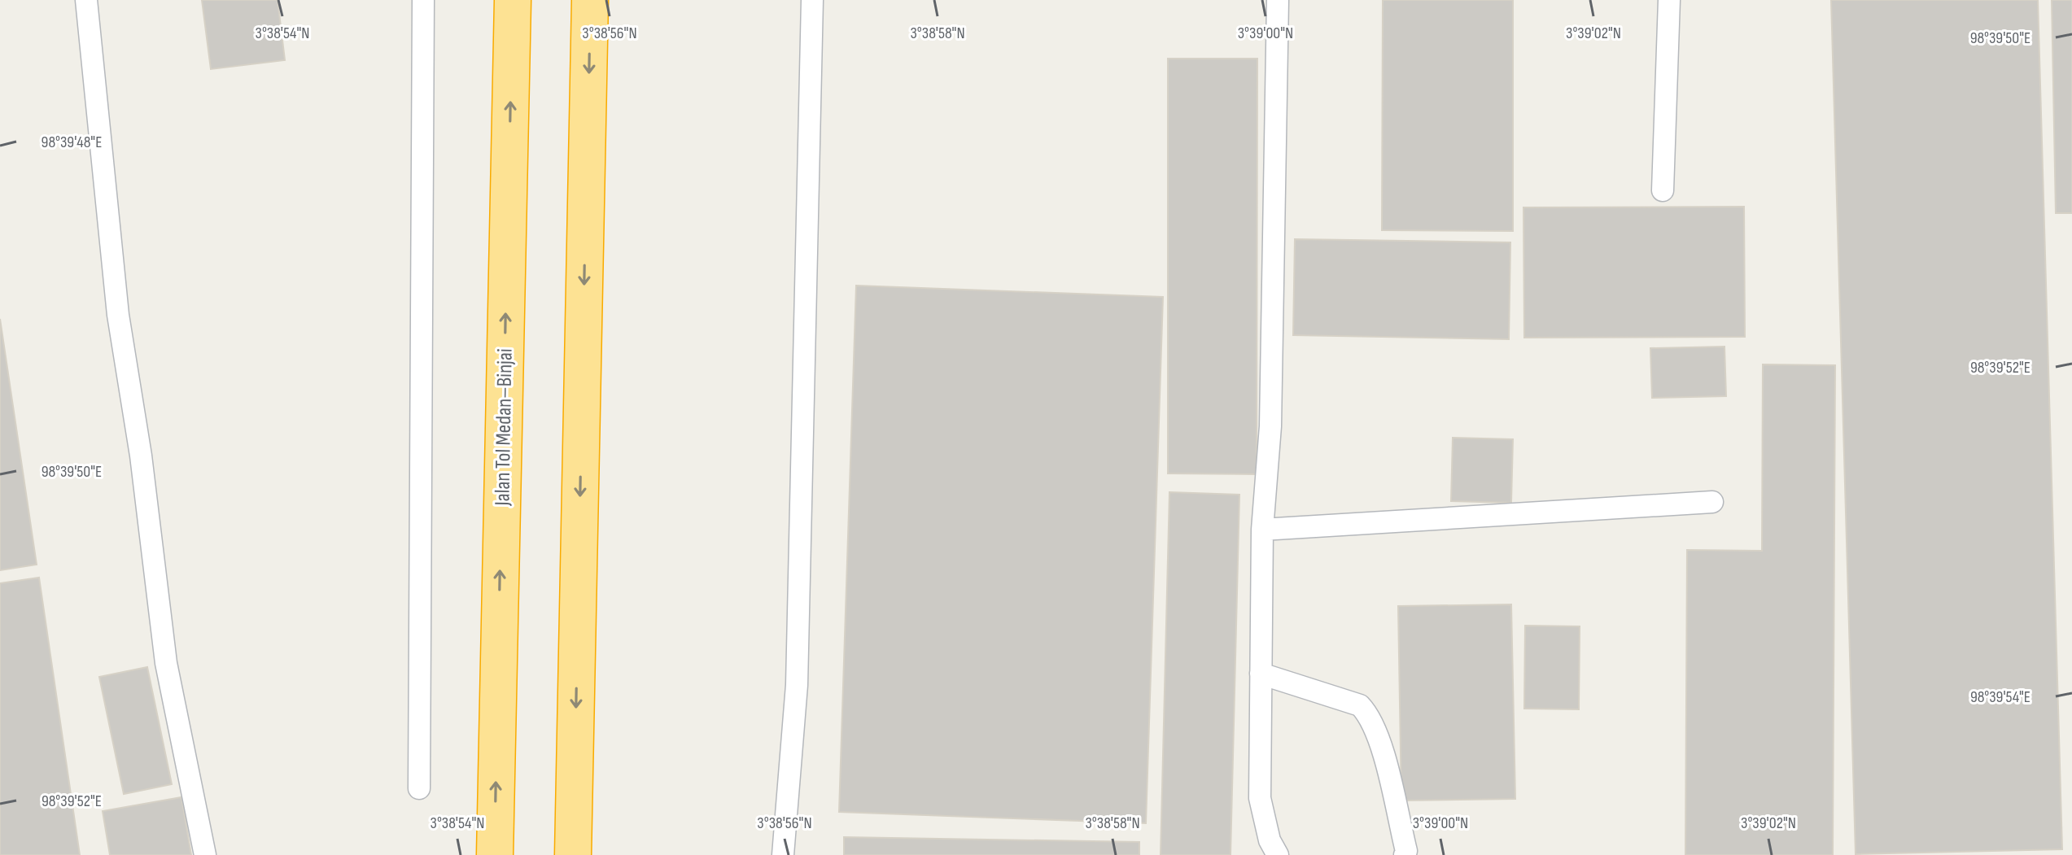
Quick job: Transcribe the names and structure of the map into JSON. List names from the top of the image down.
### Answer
{
  "streets": {
    "highway": ["Jalan Tol Medan–Binjai"]
  },
  "coordinates": [
    "3°38'54\"N",
    "3°38'56\"N",
    "3°38'58\"N",
    "3°39'00\"N",
    "3°39'02\"N",
    "98°39'50\"E",
    "98°39'48\"E",
    "98°39'52\"E",
    "98°39'54\"E"
  ]
}
